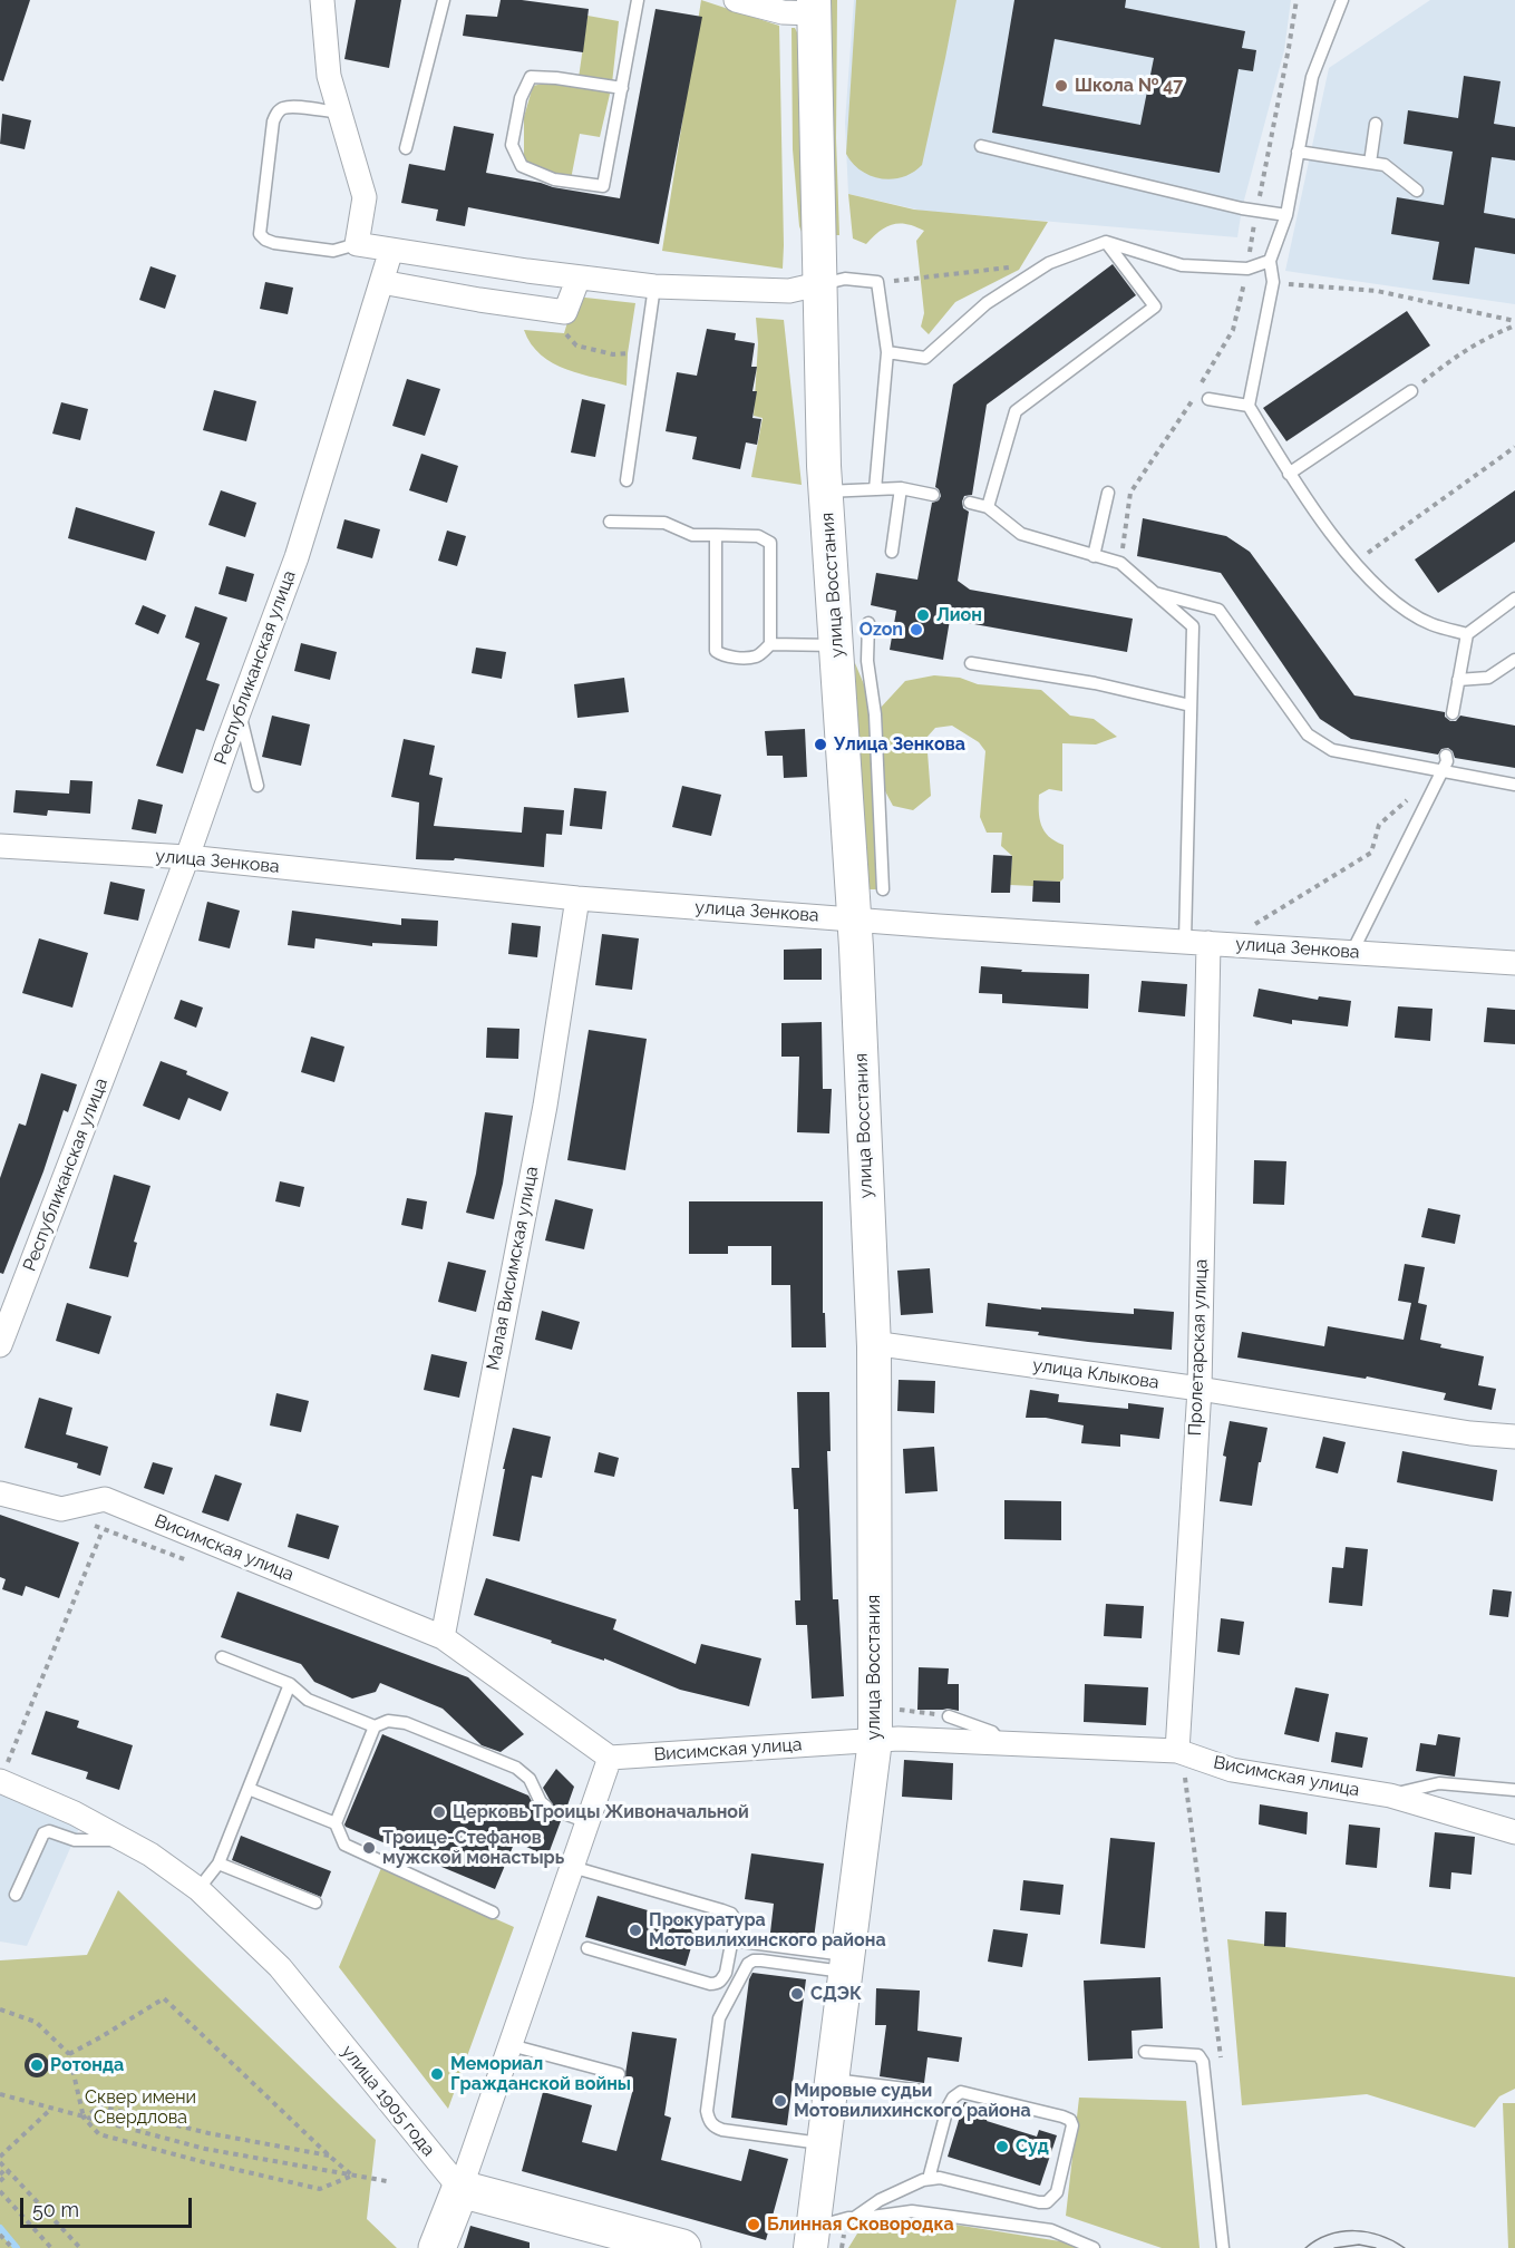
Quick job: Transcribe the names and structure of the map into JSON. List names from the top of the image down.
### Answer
{
  "streets": {
    "street": [
      "улица Восстания",
      "Республиканская улица",
      "улица Зенкова",
      "Малая Висимская улица",
      "Пролетарская улица",
      "улица Клыкова",
      "Висимская улица",
      "улица 1905 года"
    ]
  },
  "crossings": [
    ["улица Восстания", "улица Зенкова"],
    ["улица Восстания", "улица Клыкова"],
    ["улица Восстания", "Висимская улица"],
    ["Республиканская улица", "улица Зенкова"],
    ["улица Зенкова", "Малая Висимская улица"],
    ["улица Зенкова", "Пролетарская улица"],
    ["Малая Висимская улица", "Висимская улица"],
    ["Пролетарская улица", "улица Клыкова"],
    ["Пролетарская улица", "Висимская улица"]
  ],
  "parks": ["Сквер имени Свердлова"],
  "places": [
    "Школа № 47",
    "Лион",
    "Ozon",
    "Улица Зенкова",
    "Церковь Троицы Живоначальной",
    "Троице-Стефанов мужской монастырь",
    "Прокуратура Мотовилихинского района",
    "СДЭК",
    "Ротонда",
    "Мемориал Гражданской войны",
    "Мировые судьи Мотовилихинского района",
    "Суд",
    "Блинная Сковородка"
  ],
  "scale_bar": "50 m"
}
